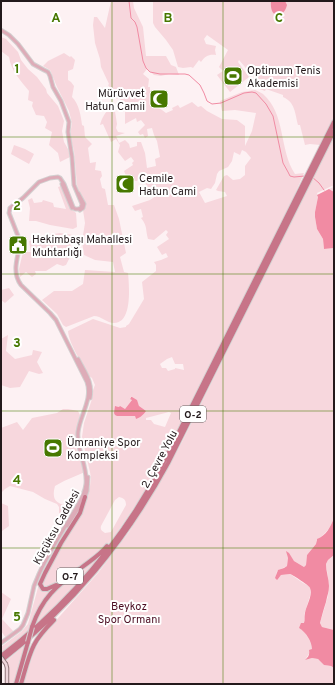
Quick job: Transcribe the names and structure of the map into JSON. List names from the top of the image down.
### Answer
{
  "streets": {
    "highway": ["O-2", "2. Çevre Yolu", "O-7"],
    "main road": ["Küçüksu Caddesi"]
  },
  "crossings": [
    ["O-2", "2. Çevre Yolu"],
    ["2. Çevre Yolu", "O-7"]
  ],
  "parks": ["Beykoz Spor Ormanı"],
  "places": {
    "sports": ["Optimum Tenis Akademisi", "Ümraniye Spor Kompleksi"],
    "mosque": ["Mürüvvet Hatun Camii", "Cemile Hatun Cami"],
    "public building": ["Hekimbaşı Mahallesi Muhtarlığı"]
  },
  "grid": {
    "columns": ["A", "B", "C"],
    "rows": [
      "1",
      "2",
      "3",
      "4",
      "5"
    ]
  }
}
